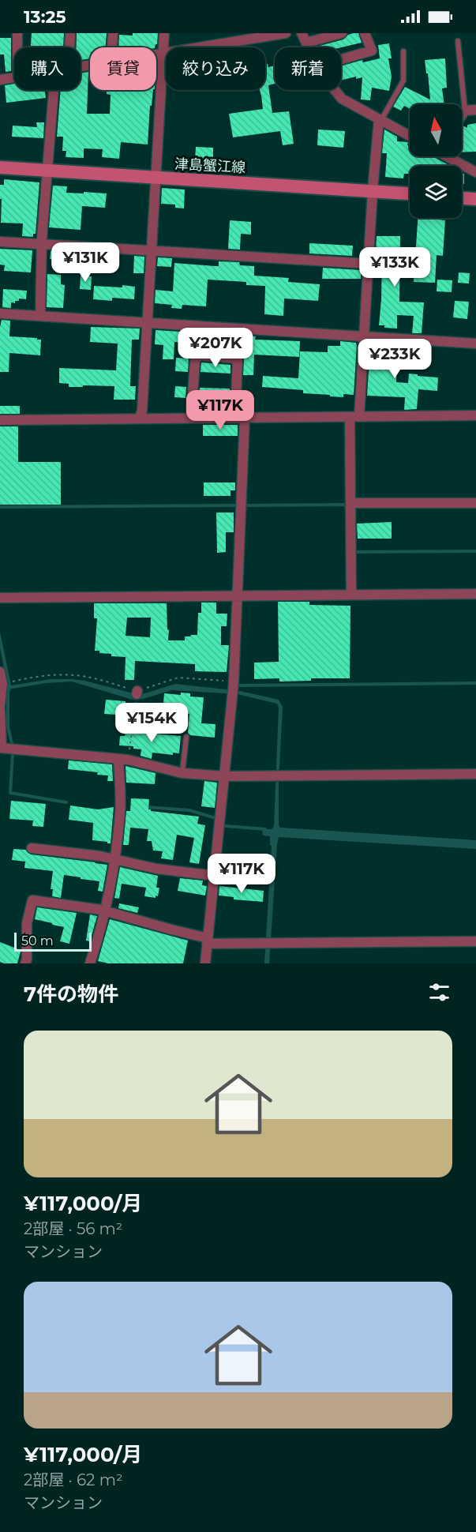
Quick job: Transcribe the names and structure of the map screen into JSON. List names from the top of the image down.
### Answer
{
  "streets": {
    "main road": ["津島蟹江線"]
  },
  "scale_bar": "50 m",
  "north": "top",
  "page": {
    "status": "13:25",
    "chip": [
      "購入",
      "賃貸",
      "絞り込み",
      "新着"
    ],
    "price": [
      "¥131K",
      "¥133K",
      "¥207K",
      "¥233K",
      "¥117K",
      "¥154K",
      "¥117K"
    ],
    "scale": "50 m",
    "heading": "7件の物件",
    "list": [
      {
        "name": "¥117,000/月",
        "note": "2部屋 · 56 m² · マンション"
      },
      {
        "name": "¥117,000/月",
        "note": "2部屋 · 62 m² · マンション"
      }
    ]
  }
}
